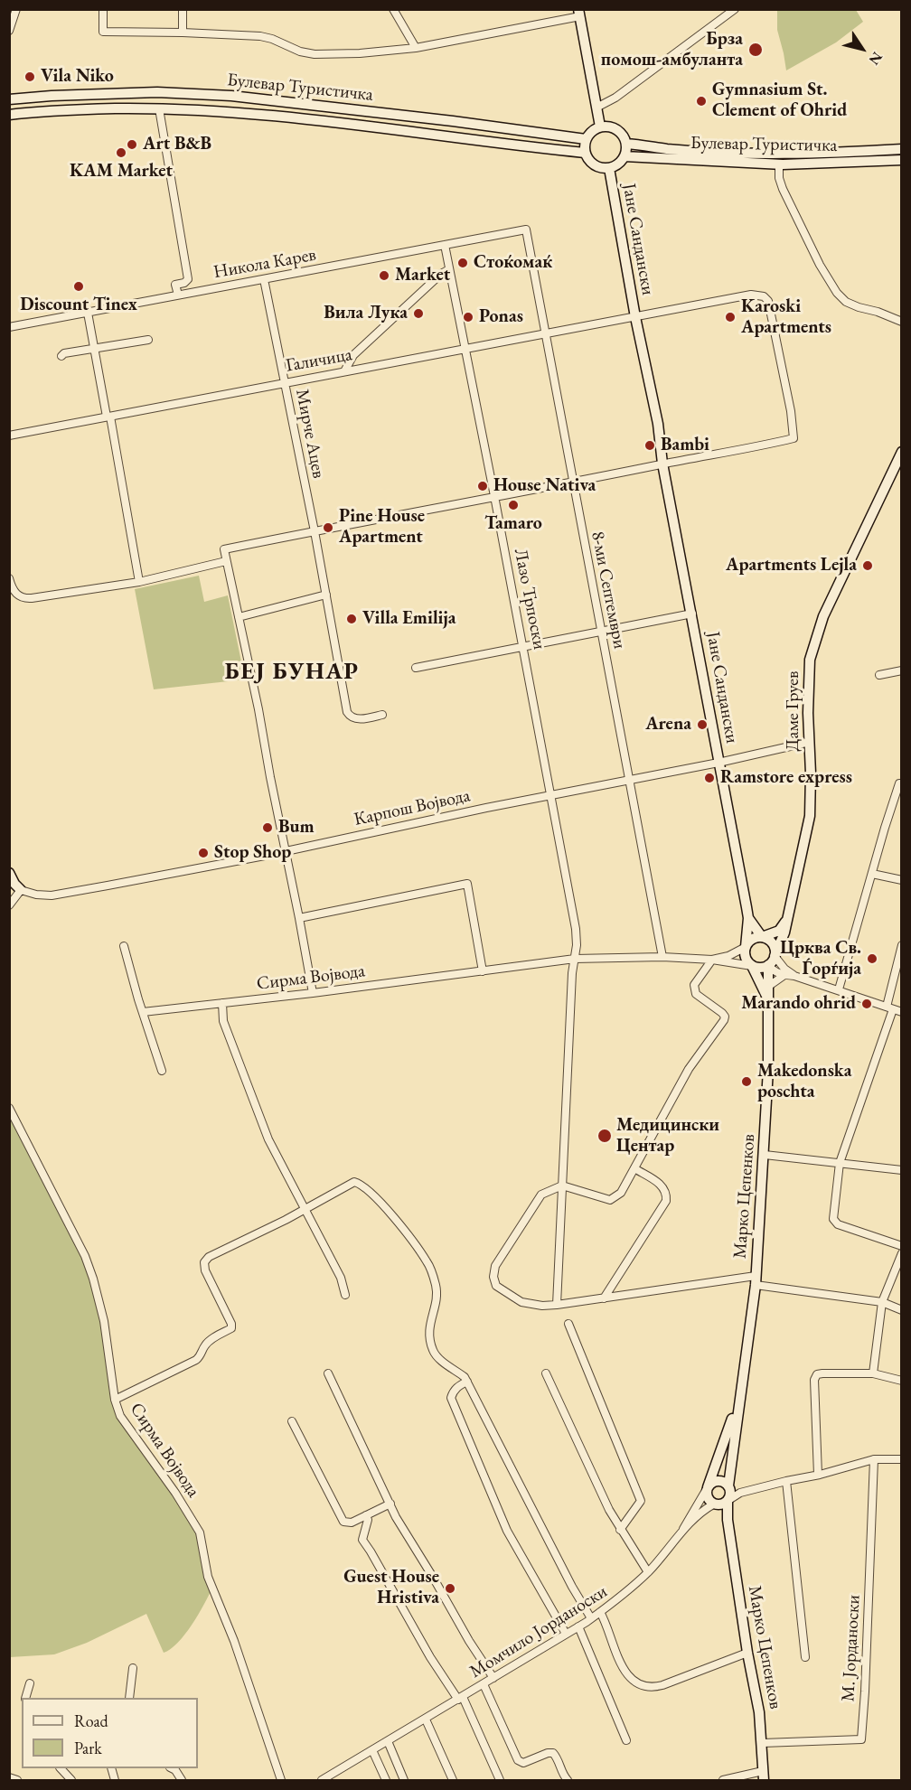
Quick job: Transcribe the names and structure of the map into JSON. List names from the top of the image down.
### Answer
{
  "streets": {
    "street": [
      "Булевар Туристичка",
      "Јане Сандански",
      "Никола Карев",
      "Галичица",
      "Мирче Ацев",
      "8-ми Септември",
      "Лазо Трпоски",
      "Даме Груев",
      "Карпош Војвода",
      "Сирма Војвода",
      "Марко Цепенков",
      "Момчило Јорданоски",
      "М. Јорданоски"
    ]
  },
  "crossings": [
    ["Булевар Туристичка", "Јане Сандански"],
    ["Јане Сандански", "Галичица"],
    ["Јане Сандански", "Даме Груев"],
    ["Јане Сандански", "Карпош Војвода"],
    ["Јане Сандански", "Сирма Војвода"],
    ["Никола Карев", "Мирче Ацев"],
    ["Никола Карев", "8-ми Септември"],
    ["Никола Карев", "Лазо Трпоски"],
    ["Галичица", "Мирче Ацев"],
    ["Галичица", "8-ми Септември"],
    ["Галичица", "Лазо Трпоски"],
    ["8-ми Септември", "Карпош Војвода"],
    ["8-ми Септември", "Сирма Војвода"],
    ["Лазо Трпоски", "Карпош Војвода"],
    ["Лазо Трпоски", "Сирма Војвода"],
    ["Даме Груев", "Карпош Војвода"],
    ["Даме Груев", "Сирма Војвода"],
    ["Марко Цепенков", "М. Јорданоски"]
  ],
  "districts": ["БЕЈ БУНАР"],
  "places": [
    "Брза помош-амбуланта",
    "Vila Niko",
    "Gymnasium St. Clement of Ohrid",
    "Art B&B",
    "KAM Market",
    "Стоќомаќ",
    "Market",
    "Discount Tinex",
    "Вила Лука",
    "Ponas",
    "Karoski Apartments",
    "Bambi",
    "House Nativa",
    "Tamaro",
    "Pine House Apartment",
    "Apartments Lejla",
    "Villa Emilija",
    "Arena",
    "Ramstore express",
    "Bum",
    "Stop Shop",
    "Црква Св. Ѓoрѓијa",
    "Marando ohrid",
    "Makedonska poschta",
    "Медицински Центар",
    "Guest House Hristiva"
  ],
  "legend": ["Road", "Park"],
  "north": "bottom right"
}
